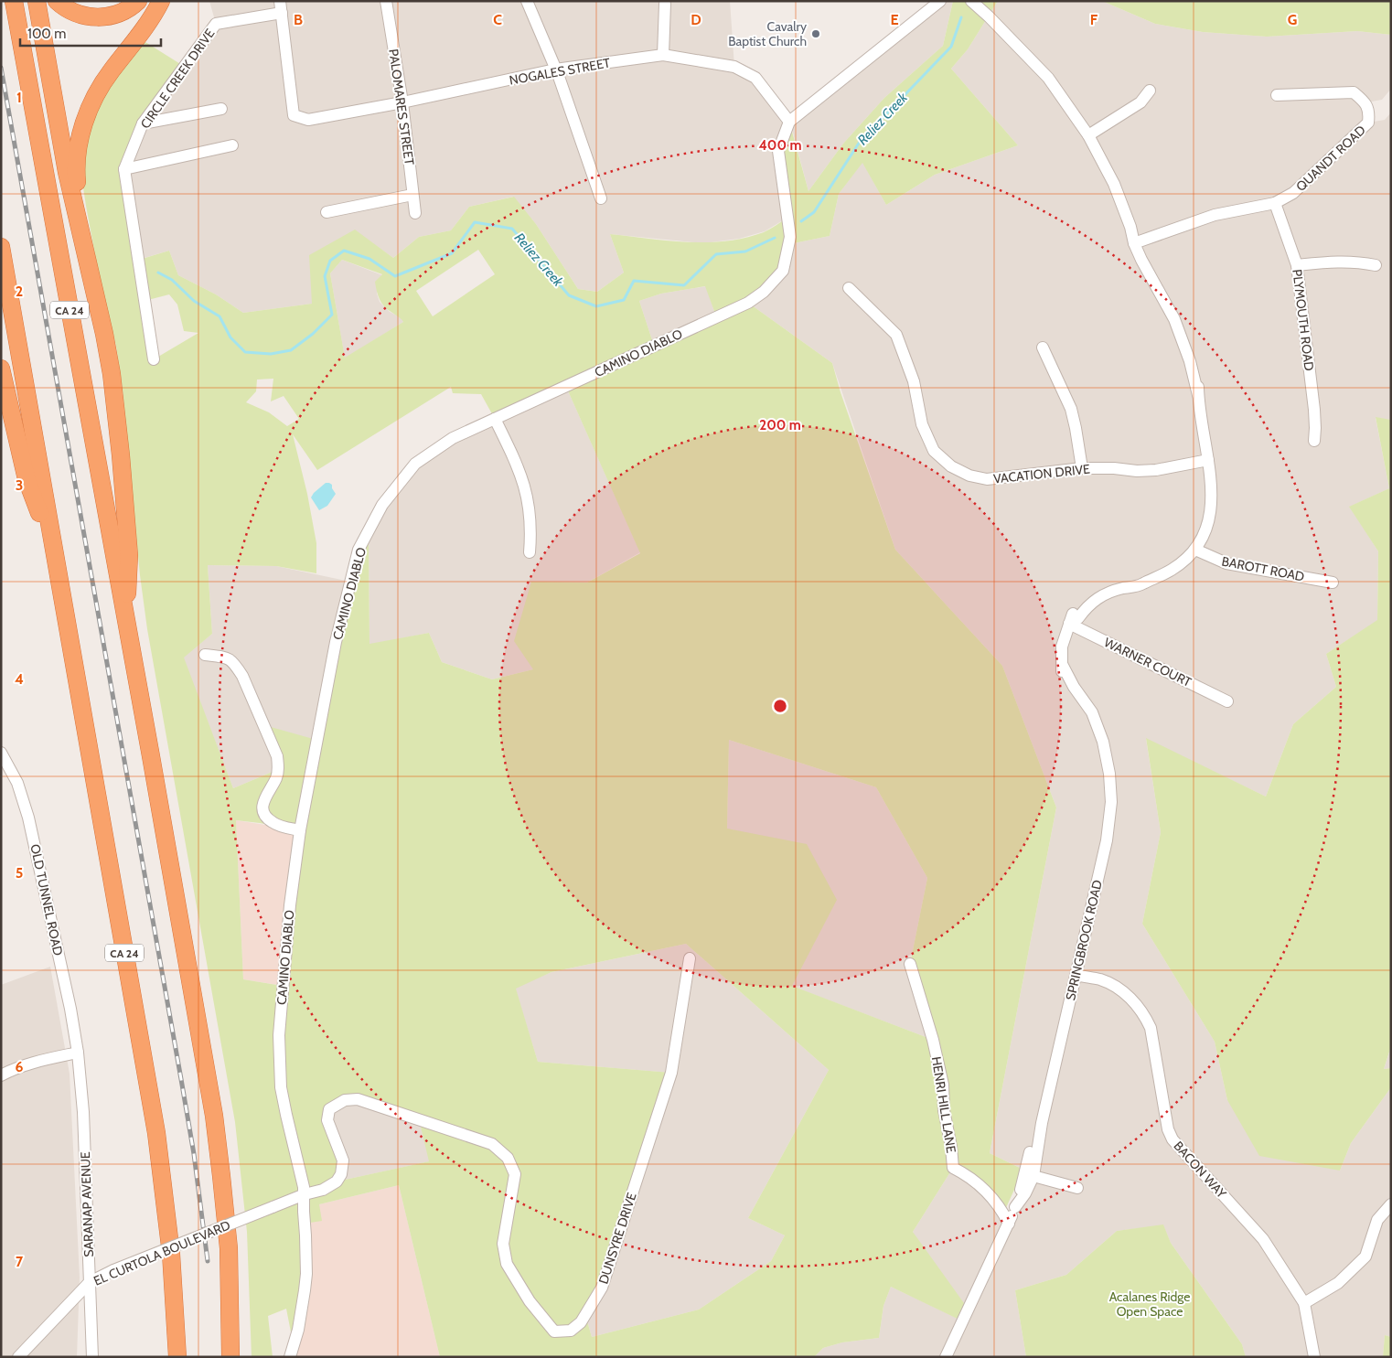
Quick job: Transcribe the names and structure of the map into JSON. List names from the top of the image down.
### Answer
{
  "streets": {
    "highway": ["CA 24"],
    "street": [
      "NOGALES STREET",
      "CIRCLE CREEK DRIVE",
      "PALOMARES STREET",
      "QUANDT ROAD",
      "PLYMOUTH ROAD",
      "CAMINO DIABLO",
      "VACATION DRIVE",
      "BAROTT ROAD",
      "WARNER COURT",
      "OLD TUNNEL ROAD",
      "SPRINGBROOK ROAD",
      "HENRI HILL LANE",
      "BACON WAY",
      "SARANAP AVENUE",
      "DUNSYRE DRIVE",
      "EL CURTOLA BOULEVARD"
    ]
  },
  "crossings": [
    ["NOGALES STREET", "CIRCLE CREEK DRIVE"],
    ["NOGALES STREET", "PALOMARES STREET"],
    ["NOGALES STREET", "CAMINO DIABLO"],
    ["QUANDT ROAD", "PLYMOUTH ROAD"],
    ["CAMINO DIABLO", "DUNSYRE DRIVE"],
    ["CAMINO DIABLO", "EL CURTOLA BOULEVARD"],
    ["BAROTT ROAD", "SPRINGBROOK ROAD"],
    ["WARNER COURT", "SPRINGBROOK ROAD"],
    ["OLD TUNNEL ROAD", "SARANAP AVENUE"],
    ["SPRINGBROOK ROAD", "HENRI HILL LANE"],
    ["SPRINGBROOK ROAD", "BACON WAY"],
    ["SARANAP AVENUE", "EL CURTOLA BOULEVARD"],
    ["DUNSYRE DRIVE", "EL CURTOLA BOULEVARD"]
  ],
  "water": ["Reliez Creek"],
  "parks": ["Acalanes Ridge Open Space"],
  "places": ["Cavalry Baptist Church"],
  "scale_bar": "100 m",
  "grid": {
    "columns": [
      "B",
      "C",
      "D",
      "E",
      "F",
      "G"
    ],
    "rows": [
      "1",
      "2",
      "3",
      "4",
      "5",
      "6",
      "7"
    ]
  },
  "rings": ["400 m", "200 m"]
}
